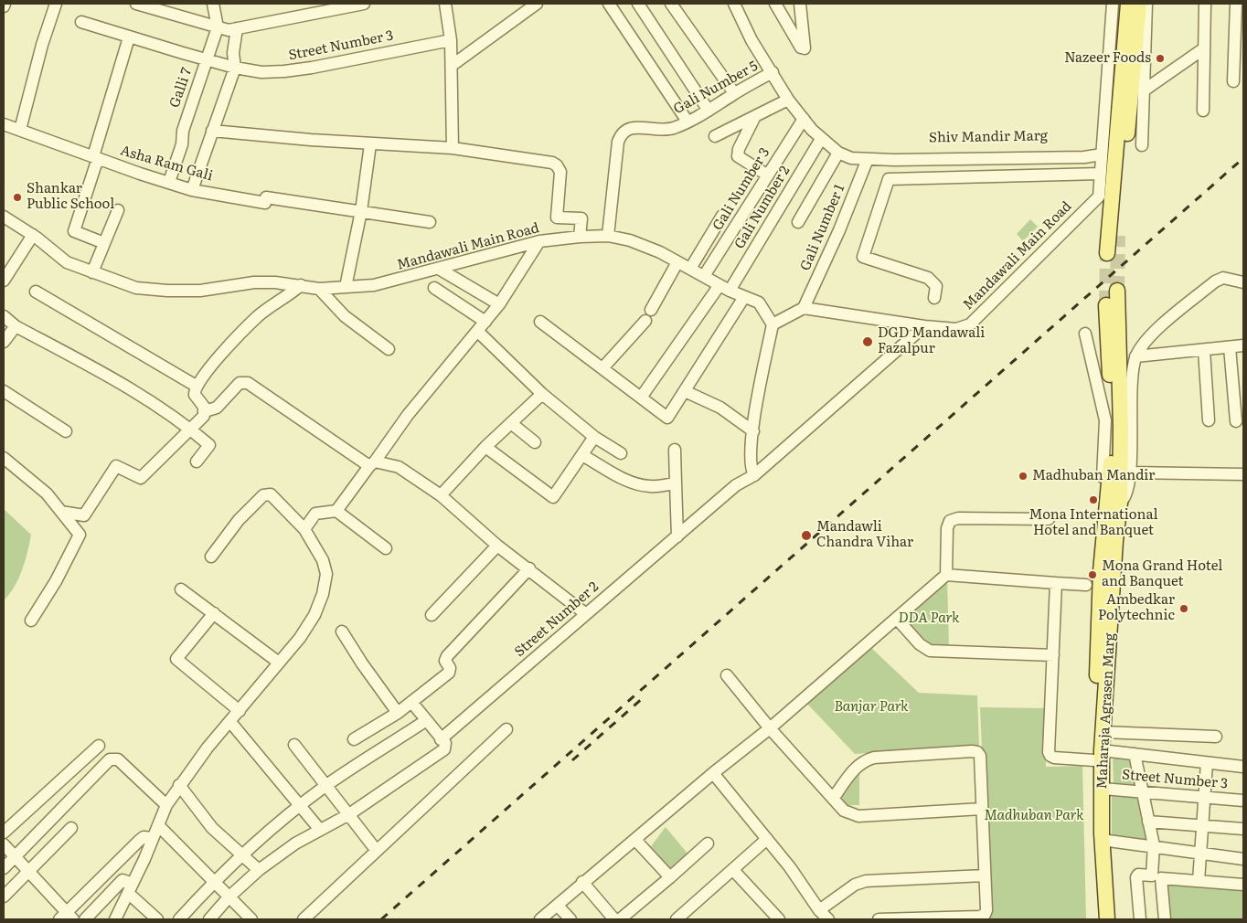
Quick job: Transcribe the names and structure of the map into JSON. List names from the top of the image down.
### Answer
{
  "streets": {
    "main road": ["Maharaja Agrasen Marg"],
    "street": [
      "Street Number 3",
      "Galli 7",
      "Gali Number 5",
      "Shiv Mandir Marg",
      "Asha Ram Gali",
      "Gali Number 3",
      "Gali Number 2",
      "Gali Number 1",
      "Mandawali Main Road",
      "Street Number 2"
    ]
  },
  "crossings": [
    ["Street Number 3", "Galli 7"],
    ["Street Number 3", "Maharaja Agrasen Marg"],
    ["Galli 7", "Asha Ram Gali"],
    ["Gali Number 5", "Shiv Mandir Marg"],
    ["Gali Number 5", "Mandawali Main Road"],
    ["Shiv Mandir Marg", "Gali Number 3"],
    ["Shiv Mandir Marg", "Gali Number 2"],
    ["Shiv Mandir Marg", "Gali Number 1"],
    ["Shiv Mandir Marg", "Mandawali Main Road"],
    ["Gali Number 3", "Mandawali Main Road"],
    ["Gali Number 2", "Mandawali Main Road"],
    ["Gali Number 1", "Mandawali Main Road"],
    ["Mandawali Main Road", "Street Number 2"]
  ],
  "parks": ["DDA Park", "Banjar Park", "Madhuban Park"],
  "places": [
    "Nazeer Foods",
    "Shankar Public School",
    "DGD Mandawali Fazalpur",
    "Madhuban Mandir",
    "Mona International Hotel and Banquet",
    "Mandawli Chandra Vihar",
    "Mona Grand Hotel and Banquet",
    "Ambedkar Polytechnic"
  ]
}
